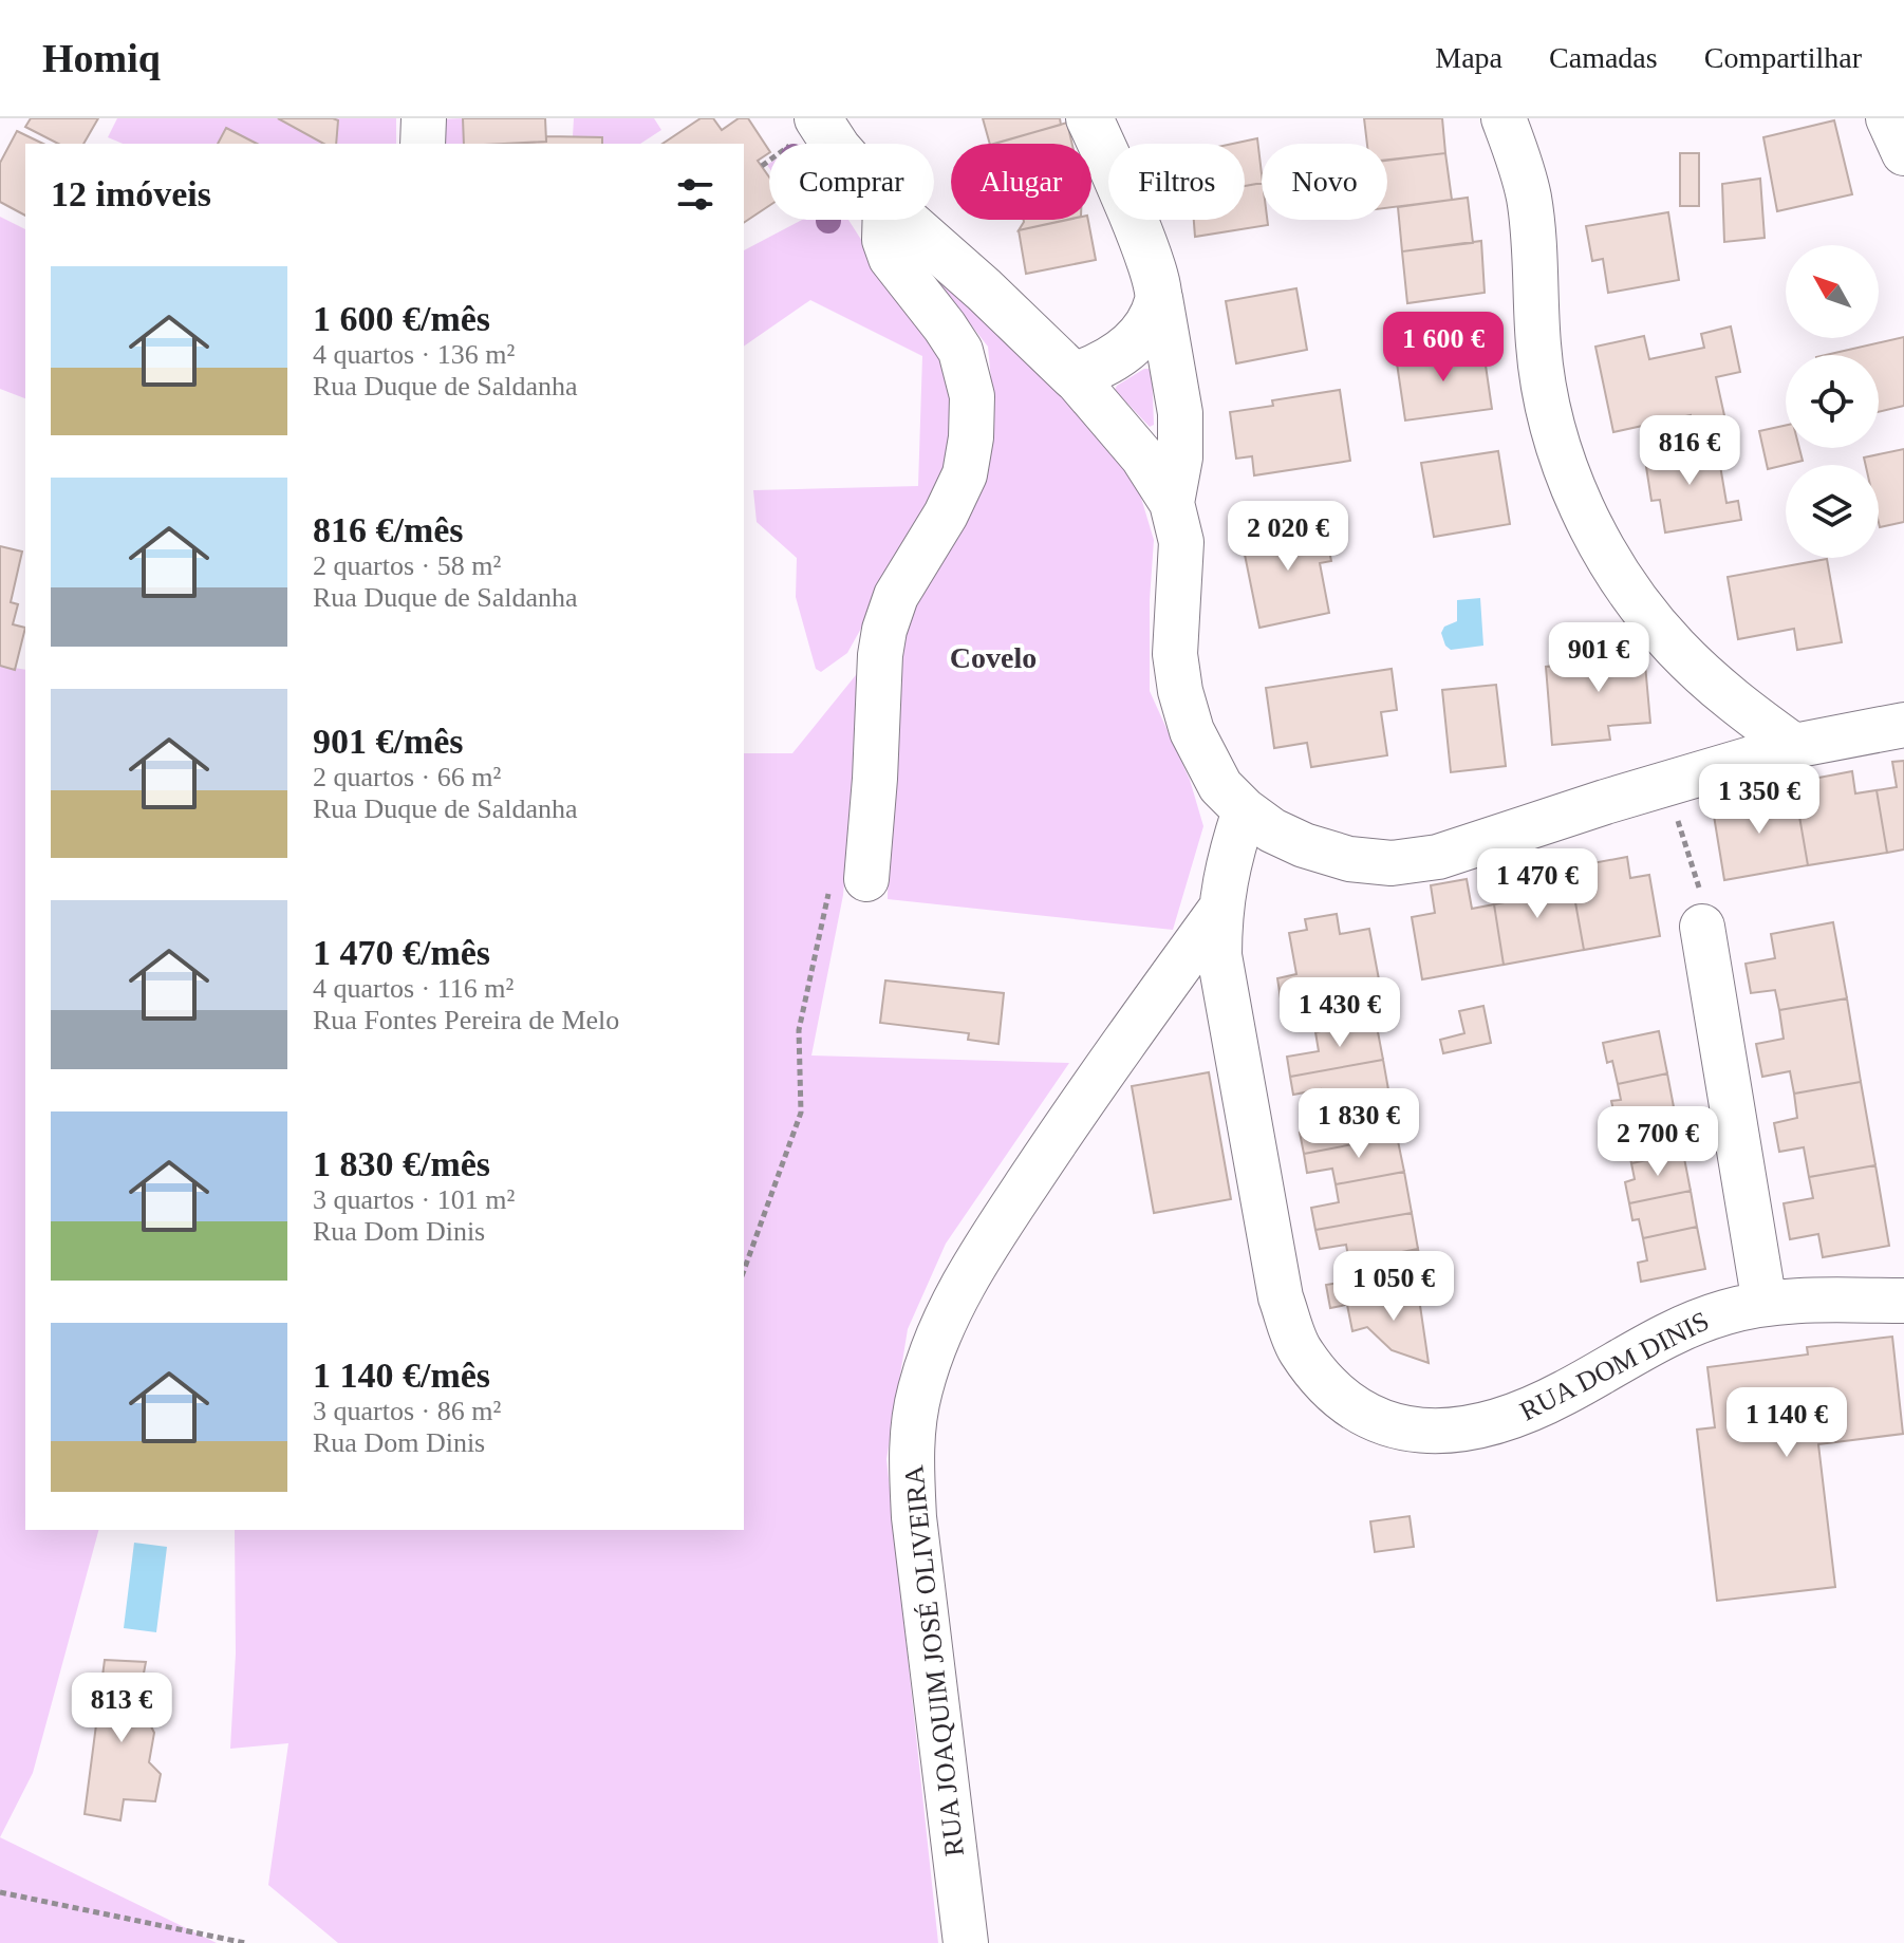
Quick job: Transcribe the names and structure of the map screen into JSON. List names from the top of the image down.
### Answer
{
  "streets": {
    "street": ["RUA DOM DINIS", "RUA JOAQUIM JOSÉ OLIVEIRA"]
  },
  "crossings": [
    ["RUA DOM DINIS", "RUA JOAQUIM JOSÉ OLIVEIRA"]
  ],
  "districts": ["Covelo"],
  "north": "top left",
  "page": {
    "header": "Homiq",
    "nav": ["Mapa", "Camadas", "Compartilhar"],
    "chip": [
      "Comprar",
      "Alugar",
      "Filtros",
      "Novo"
    ],
    "heading": "12 imóveis",
    "list": [
      {
        "name": "1 600 €/mês",
        "note": "4 quartos · 136 m² · Rua Duque de Saldanha"
      },
      {
        "name": "816 €/mês",
        "note": "2 quartos · 58 m² · Rua Duque de Saldanha"
      },
      {
        "name": "901 €/mês",
        "note": "2 quartos · 66 m² · Rua Duque de Saldanha"
      },
      {
        "name": "1 470 €/mês",
        "note": "4 quartos · 116 m² · Rua Fontes Pereira de Melo"
      },
      {
        "name": "1 830 €/mês",
        "note": "3 quartos · 101 m² · Rua Dom Dinis"
      },
      {
        "name": "1 140 €/mês",
        "note": "3 quartos · 86 m² · Rua Dom Dinis"
      }
    ],
    "price": [
      "1 600 €",
      "816 €",
      "2 020 €",
      "901 €",
      "1 350 €",
      "1 470 €",
      "1 430 €",
      "1 830 €",
      "2 700 €",
      "1 050 €",
      "1 140 €",
      "813 €"
    ]
  }
}
